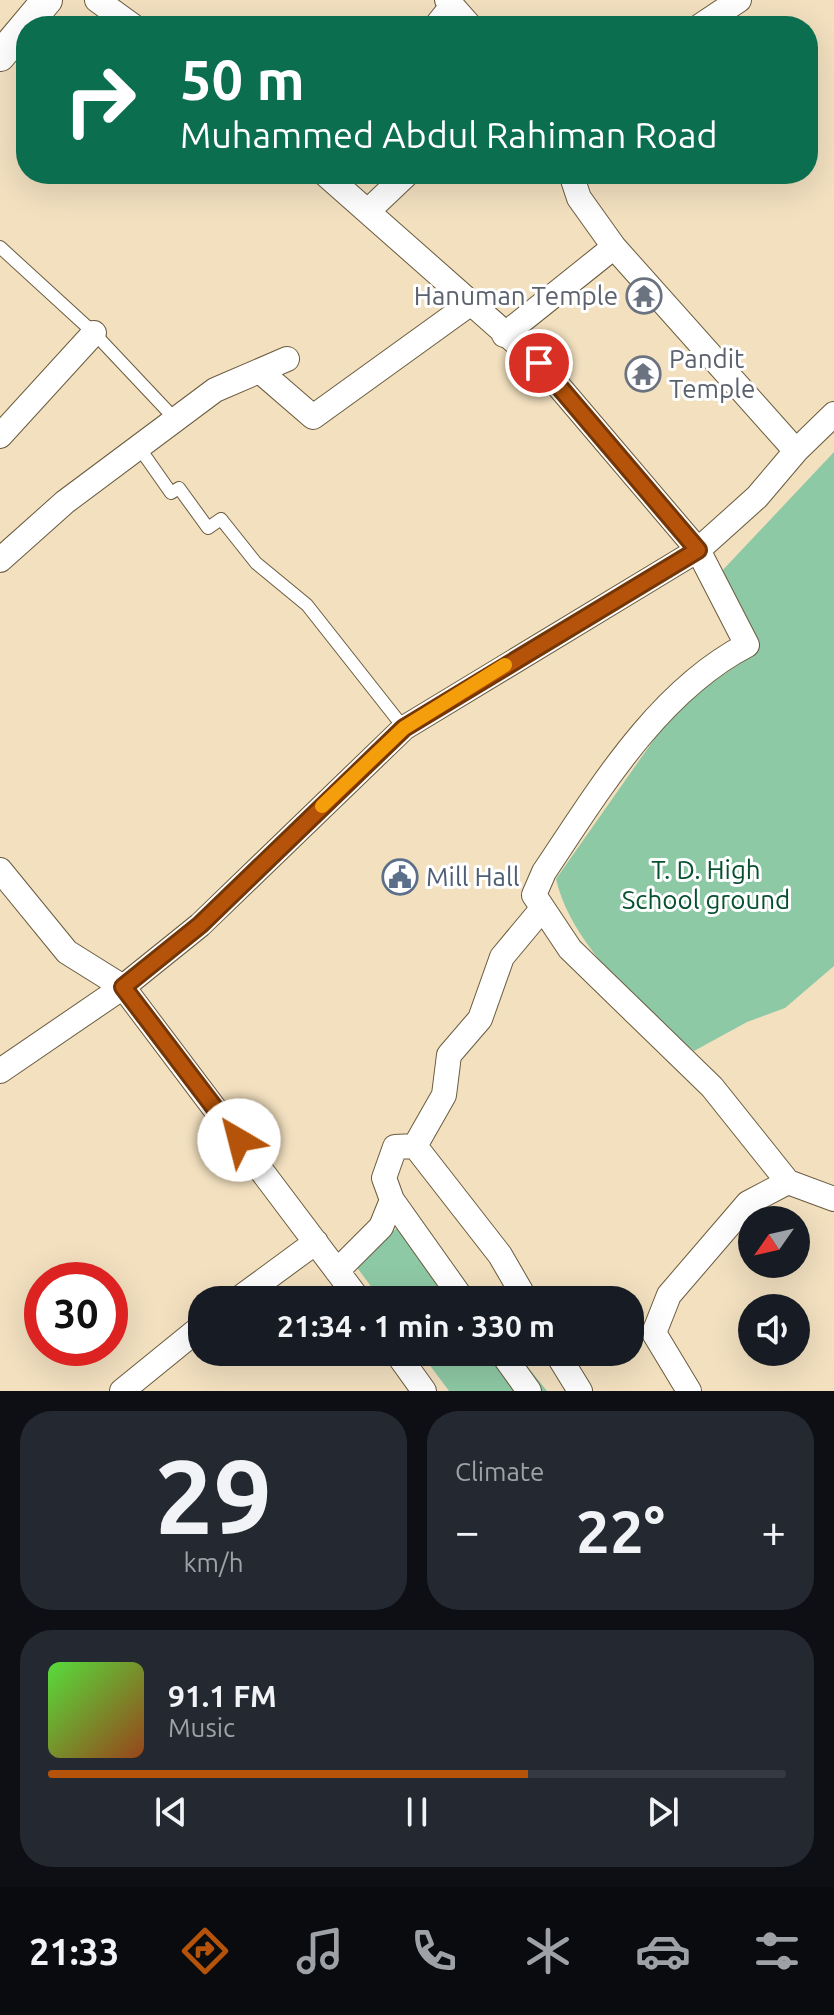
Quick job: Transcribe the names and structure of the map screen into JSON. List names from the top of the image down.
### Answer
{
  "parks": ["T. D. High School ground"],
  "places": {
    "temple": ["Hanuman Temple", "Pandit Temple"],
    "public building": ["Mill Hall"]
  },
  "north": "bottom left",
  "page": {
    "turn": ["50 m", "Muhammed Abdul Rahiman Road"],
    "limit": "30",
    "trip": "21:34 · 1 min · 330 m",
    "tile": [
      ["29", "km/h"],
      "Climate"
    ],
    "heat": ["−", "22°", "+"],
    "song": ["91.1 FM", "Music"],
    "tabs": "21:33"
  }
}
